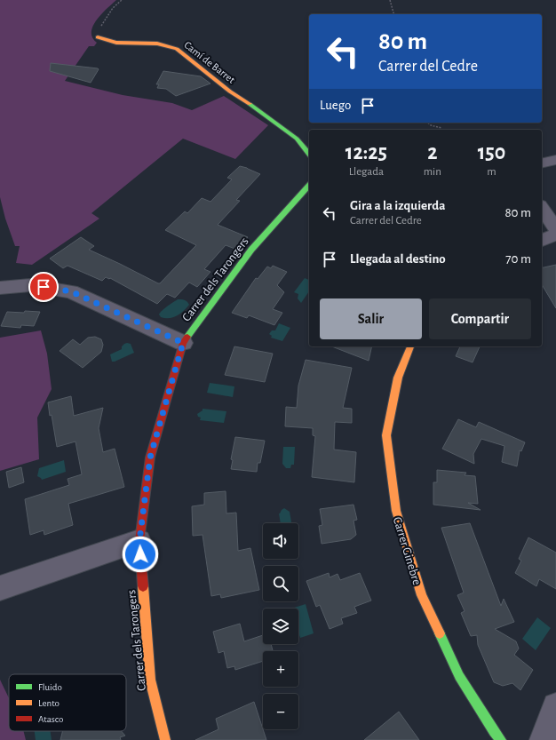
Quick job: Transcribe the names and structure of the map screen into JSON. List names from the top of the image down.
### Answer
{
  "streets": {
    "street": ["Camí de Barret", "Carrer dels Tarongers", "Carrer Ginebre"]
  },
  "legend": ["Fluido", "Lento", "Atasco"],
  "page": {
    "turn": ["80 m", "Carrer del Cedre"],
    "then": "Luego",
    "eta": [
      "12:25",
      "Llegada",
      "2",
      "min",
      "150",
      "m"
    ],
    "list": [
      {
        "name": "Gira a la izquierda",
        "note": "Carrer del Cedre",
        "value": "80 m"
      },
      {
        "name": "Llegada al destino",
        "value": "70 m"
      }
    ],
    "buttons": ["Salir", "Compartir"],
    "map_buttons": ["+", "−"]
  }
}
